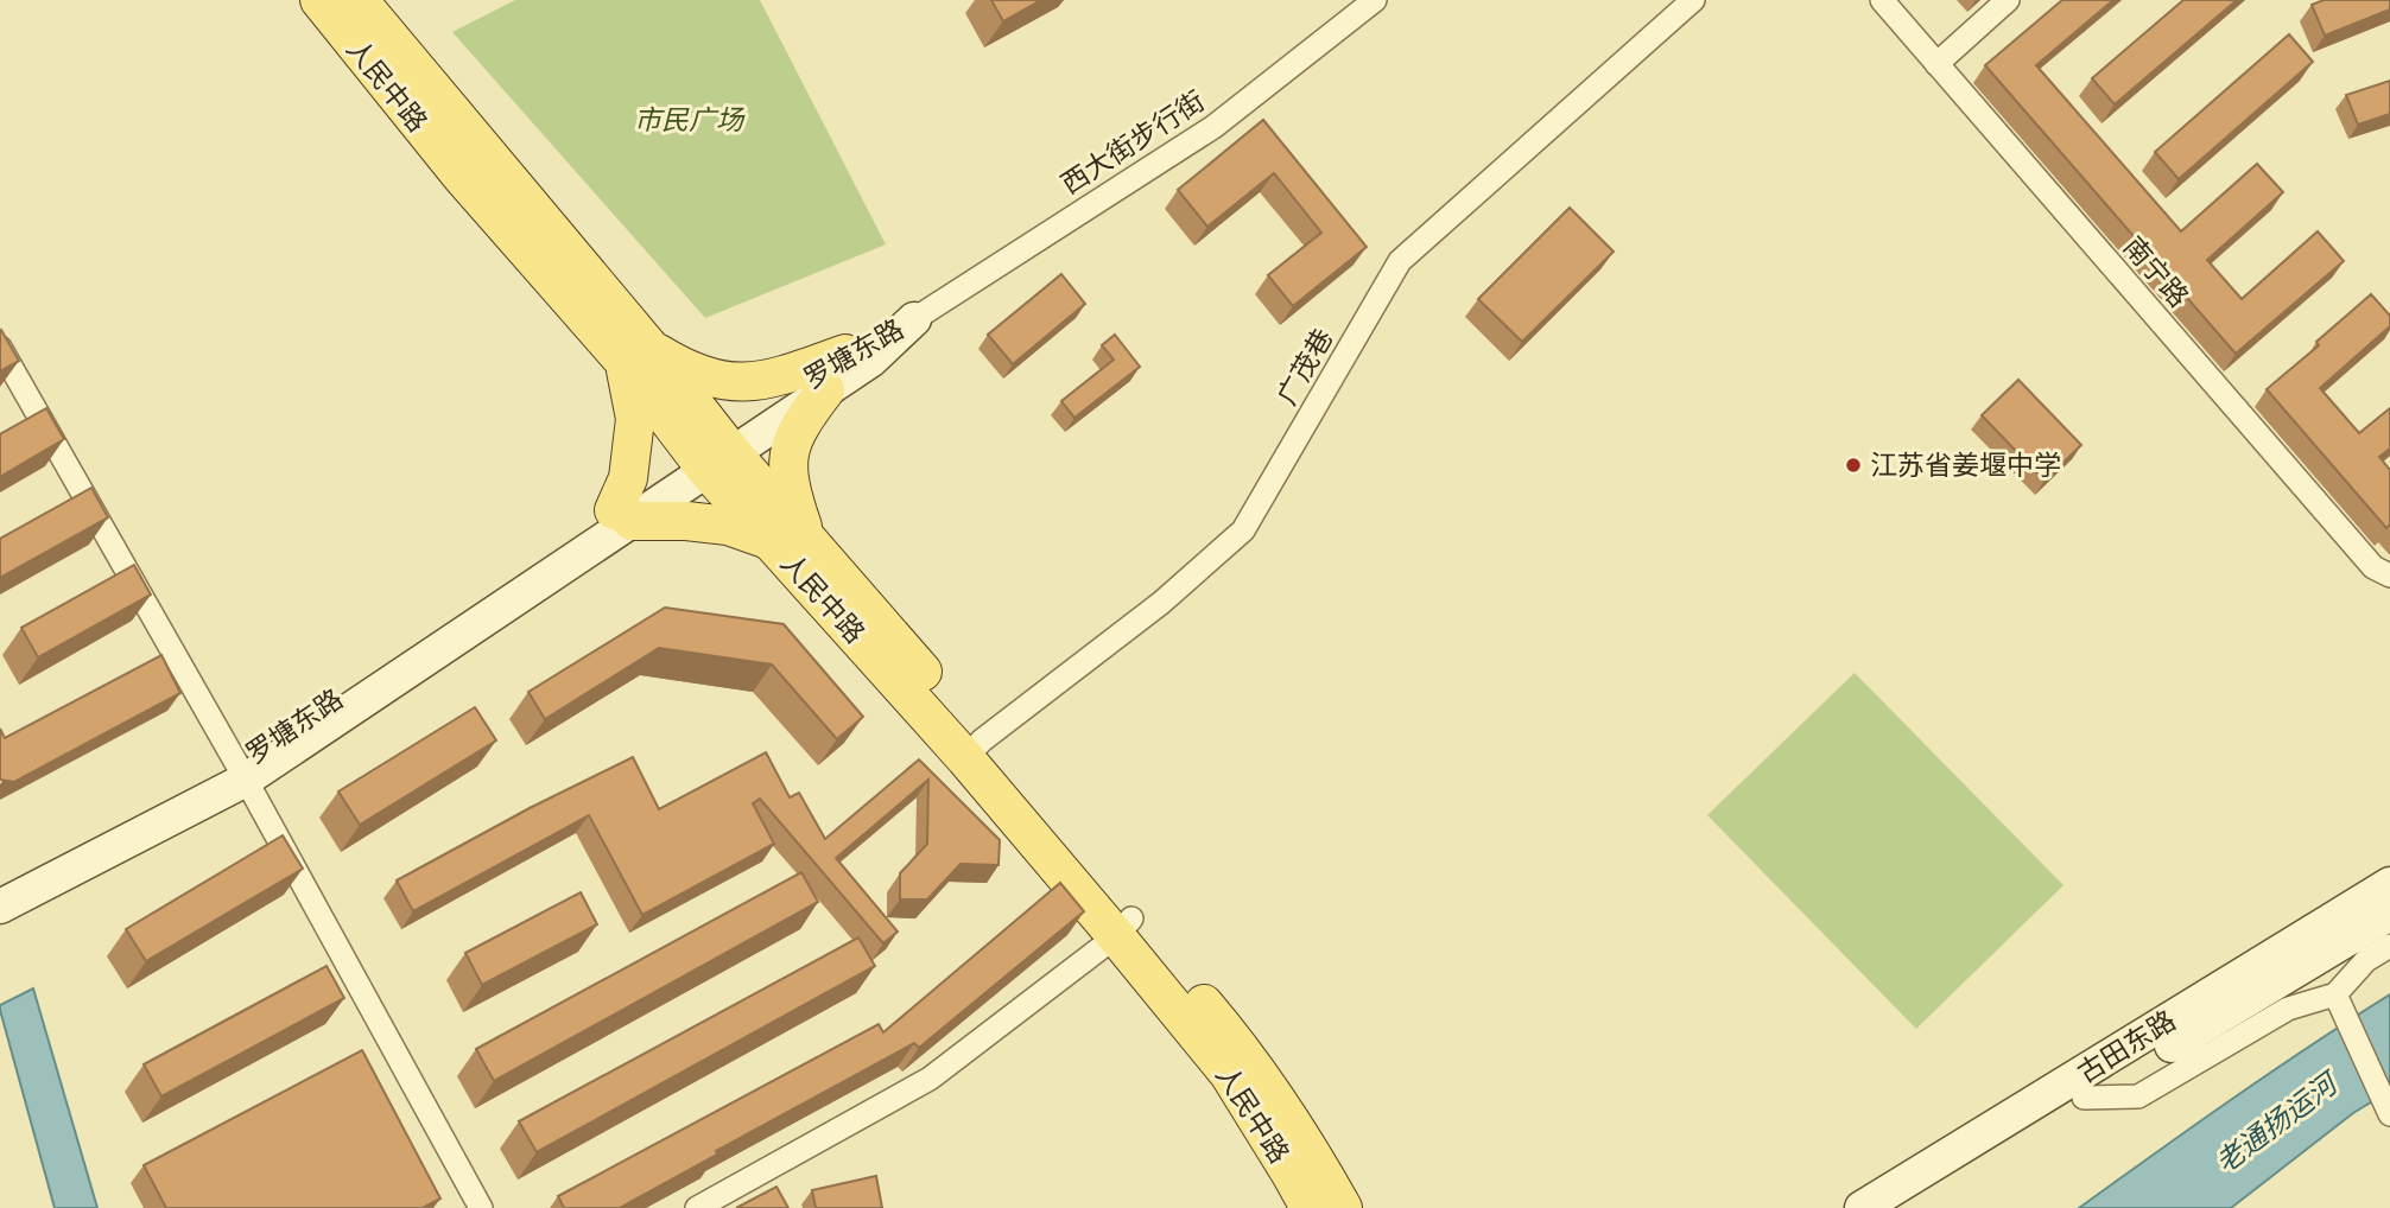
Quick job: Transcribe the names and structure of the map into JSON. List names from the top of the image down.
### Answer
{
  "streets": {
    "main road": ["人民中路"],
    "street": [
      "西大街步行街",
      "南宁路",
      "罗塘东路",
      "广茂巷",
      "古田东路"
    ]
  },
  "crossings": [
    ["人民中路", "罗塘东路"],
    ["人民中路", "广茂巷"],
    ["西大街步行街", "罗塘东路"]
  ],
  "water": ["老通扬运河"],
  "parks": ["市民广场"],
  "places": ["江苏省姜堰中学"]
}
